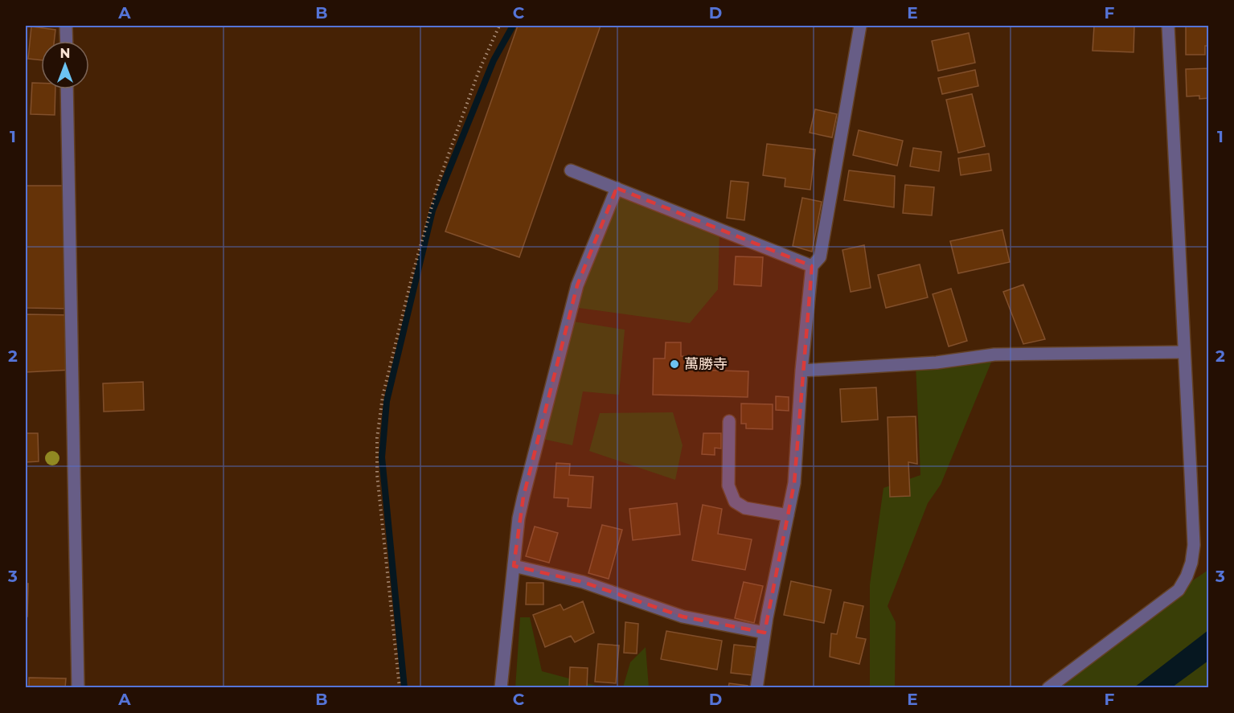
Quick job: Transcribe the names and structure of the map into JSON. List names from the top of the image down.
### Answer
{
  "places": ["萬勝寺"],
  "north": "top",
  "grid": {
    "columns": [
      "A",
      "B",
      "C",
      "D",
      "E",
      "F"
    ],
    "rows": ["1", "2", "3"]
  }
}
